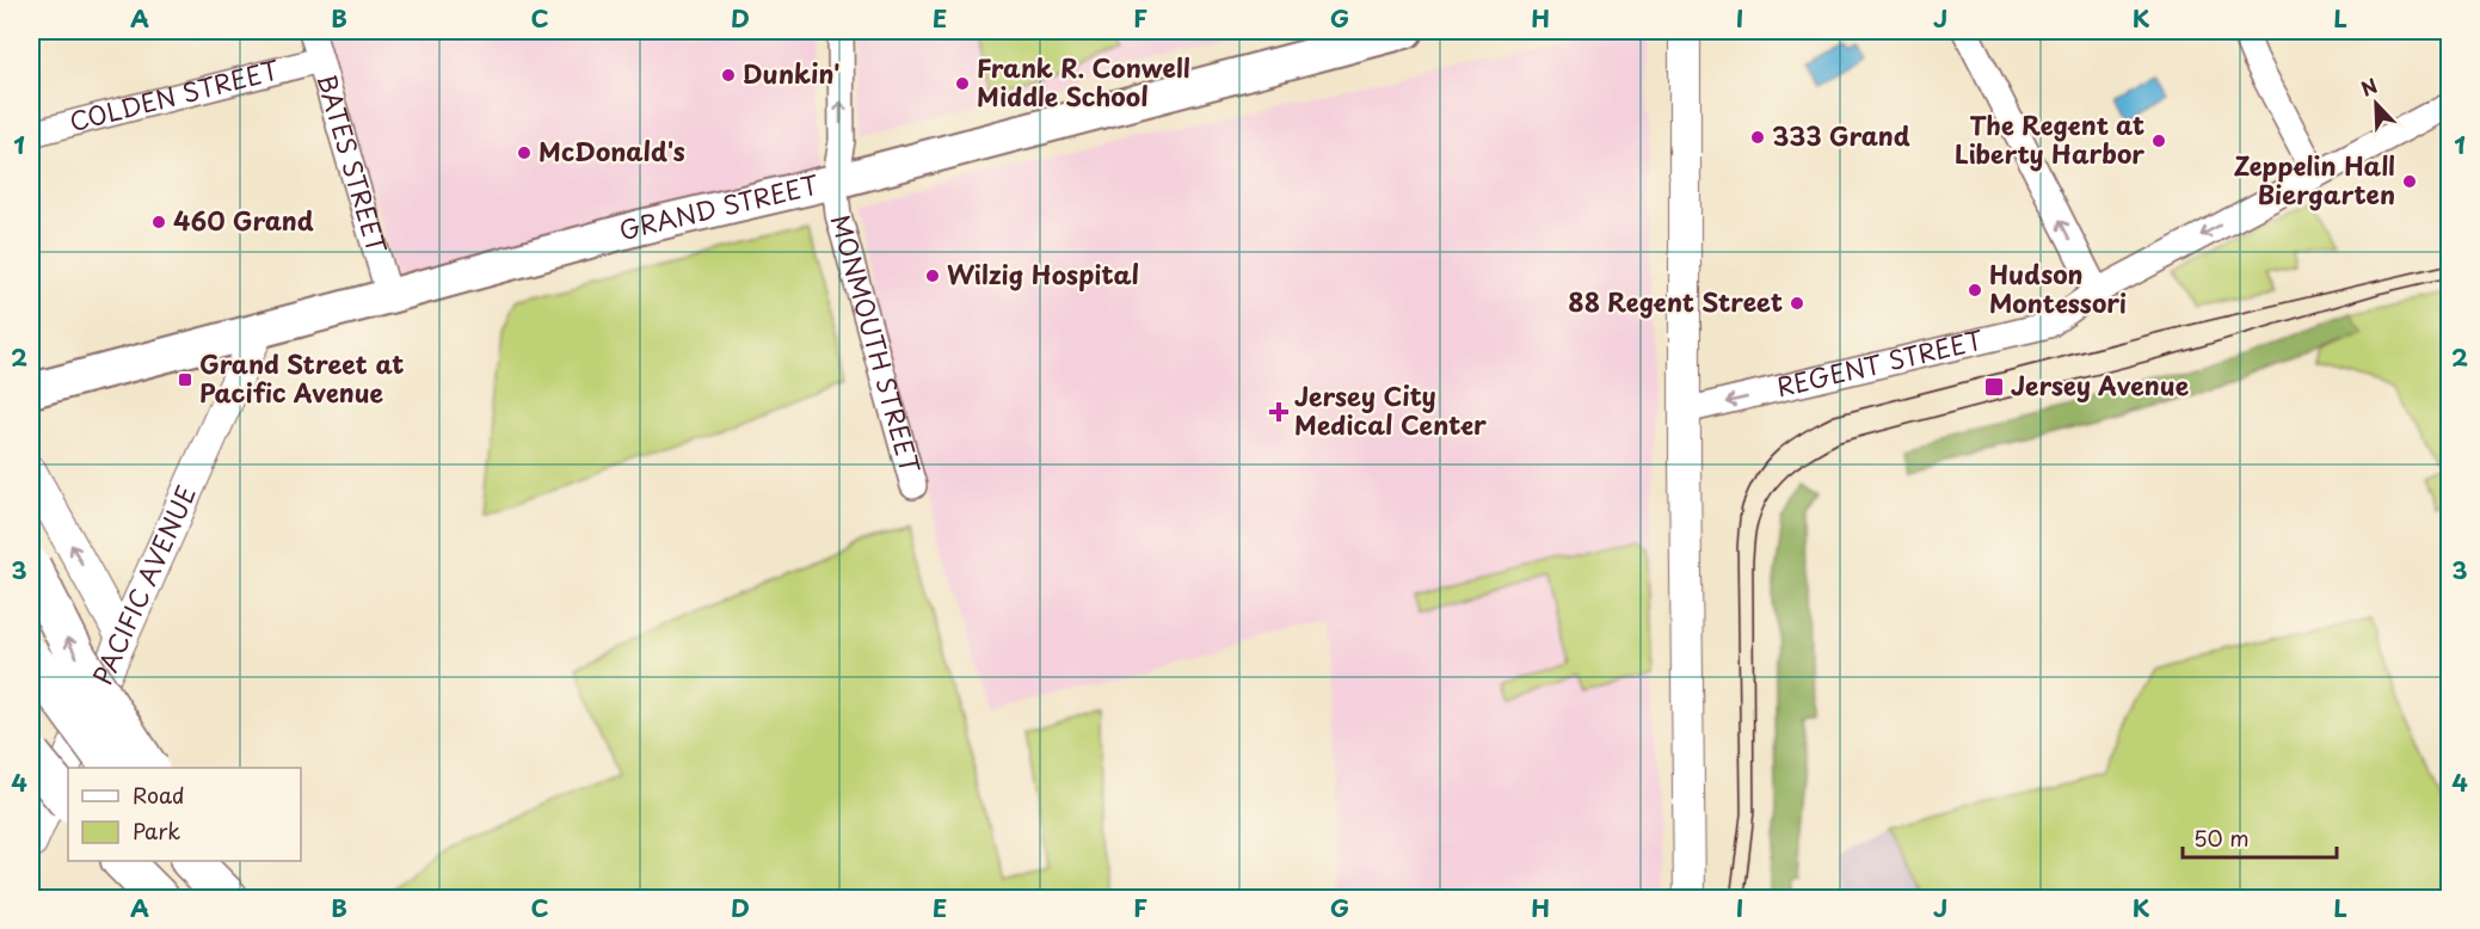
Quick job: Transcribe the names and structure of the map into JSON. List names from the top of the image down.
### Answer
{
  "streets": {
    "main road": ["GRAND STREET"],
    "street": [
      "COLDEN STREET",
      "BATES STREET",
      "MONMOUTH STREET",
      "REGENT STREET",
      "PACIFIC AVENUE"
    ]
  },
  "crossings": [
    ["COLDEN STREET", "BATES STREET"],
    ["BATES STREET", "GRAND STREET"],
    ["GRAND STREET", "MONMOUTH STREET"],
    ["GRAND STREET", "PACIFIC AVENUE"]
  ],
  "one_way": ["REGENT STREET"],
  "places": {
    "other": [
      "Dunkin'",
      "Frank R. Conwell Middle School",
      "333 Grand",
      "The Regent at Liberty Harbor",
      "McDonald's",
      "Zeppelin Hall Biergarten",
      "460 Grand",
      "Wilzig Hospital",
      "Hudson Montessori",
      "88 Regent Street"
    ],
    "transit": ["Grand Street at Pacific Avenue", "Jersey Avenue"],
    "health": ["Jersey City Medical Center"]
  },
  "legend": ["Road", "Park"],
  "scale_bar": "50 m",
  "north": "top left",
  "grid": {
    "columns": [
      "A",
      "B",
      "C",
      "D",
      "E",
      "F",
      "G",
      "H",
      "I",
      "J",
      "K",
      "L"
    ],
    "rows": [
      "1",
      "2",
      "3",
      "4"
    ]
  }
}
